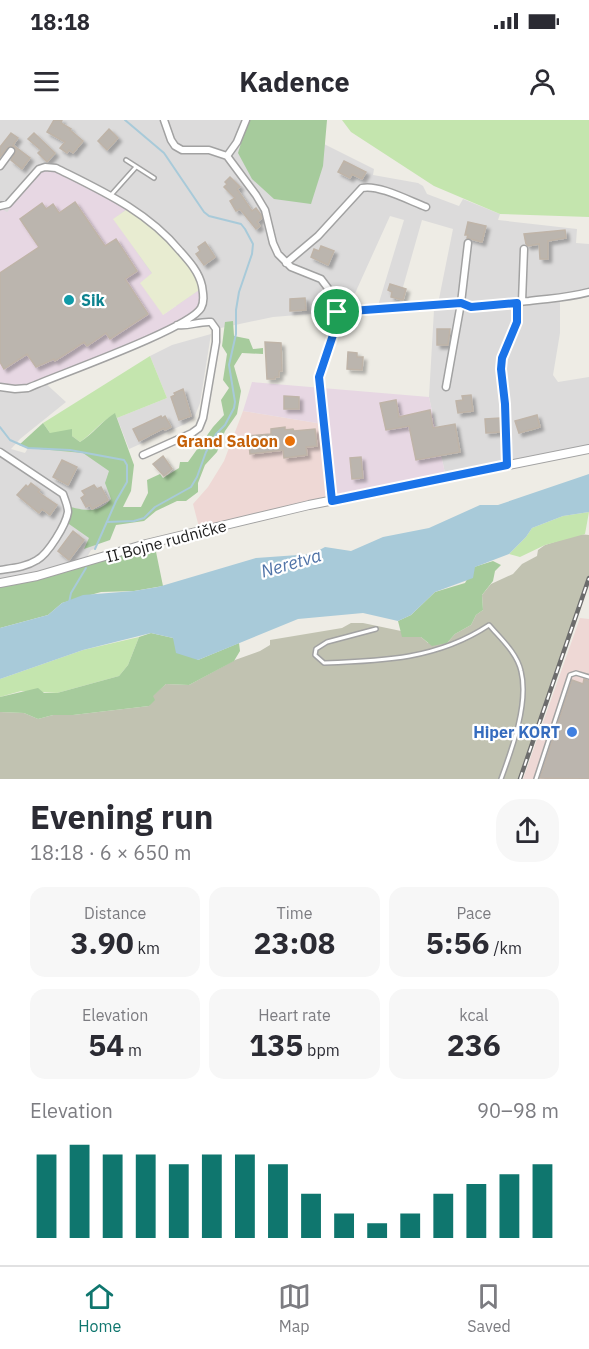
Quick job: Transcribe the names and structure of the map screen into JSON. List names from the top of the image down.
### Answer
{
  "streets": {
    "street": ["II Bojne rudničke"]
  },
  "water": ["Neretva"],
  "places": ["Sik", "Grand Saloon", "Hiper KORT"],
  "page": {
    "status": "18:18",
    "header": "Kadence",
    "heading": ["Evening run", "18:18 · 6 × 650 m"],
    "stats": [
      ["Distance", "3.90 km"],
      ["Time", "23:08"],
      ["Pace", "5:56 /km"],
      ["Elevation", "54 m"],
      ["Heart rate", "135 bpm"],
      ["kcal", "236"]
    ],
    "chart": ["Elevation", "90–98 m"],
    "tabs": ["Home", "Map", "Saved"]
  }
}
